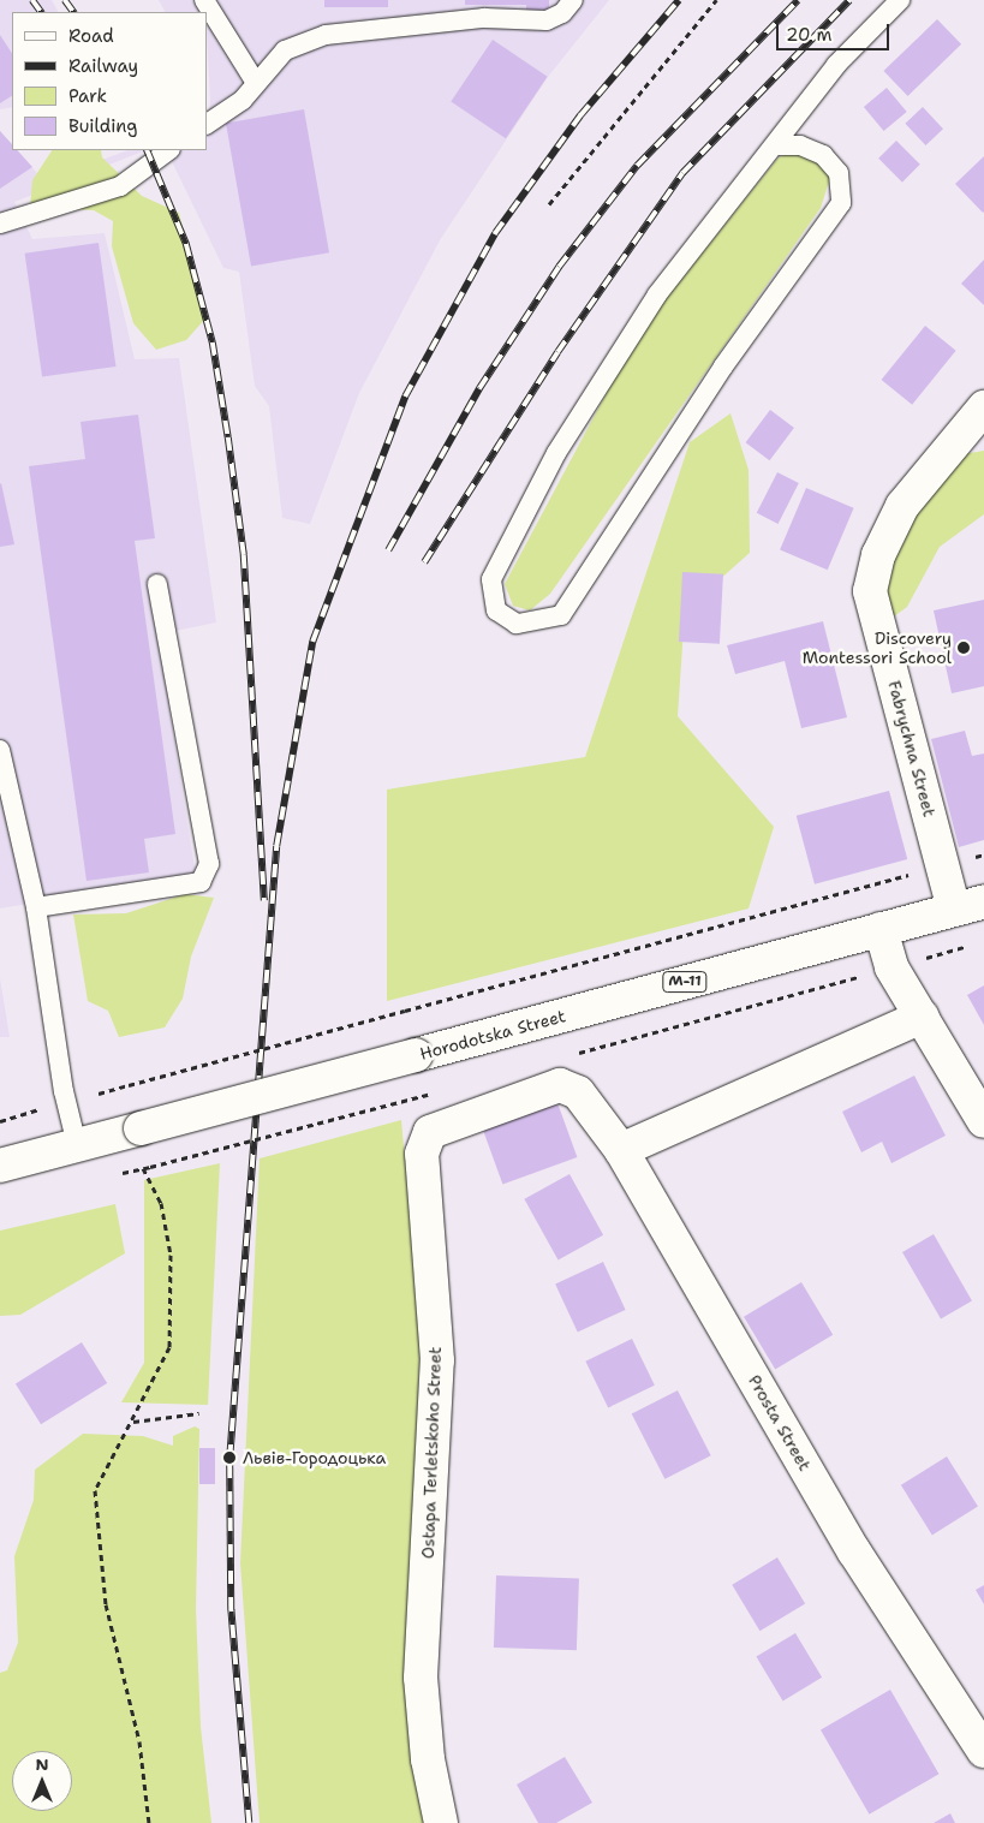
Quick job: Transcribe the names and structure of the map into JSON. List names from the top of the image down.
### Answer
{
  "streets": {
    "street": [
      "Fabrychna Street",
      "М-11",
      "Horodotska Street",
      "Prosta Street",
      "Ostapa Terletskoho Street"
    ]
  },
  "crossings": [
    ["Fabrychna Street", "Horodotska Street"],
    ["Prosta Street", "Ostapa Terletskoho Street"]
  ],
  "places": ["Discovery Montessori School", "Львів-Городоцька"],
  "legend": [
    "Road",
    "Railway",
    "Park",
    "Building"
  ],
  "scale_bar": "20 m",
  "north": "top"
}
